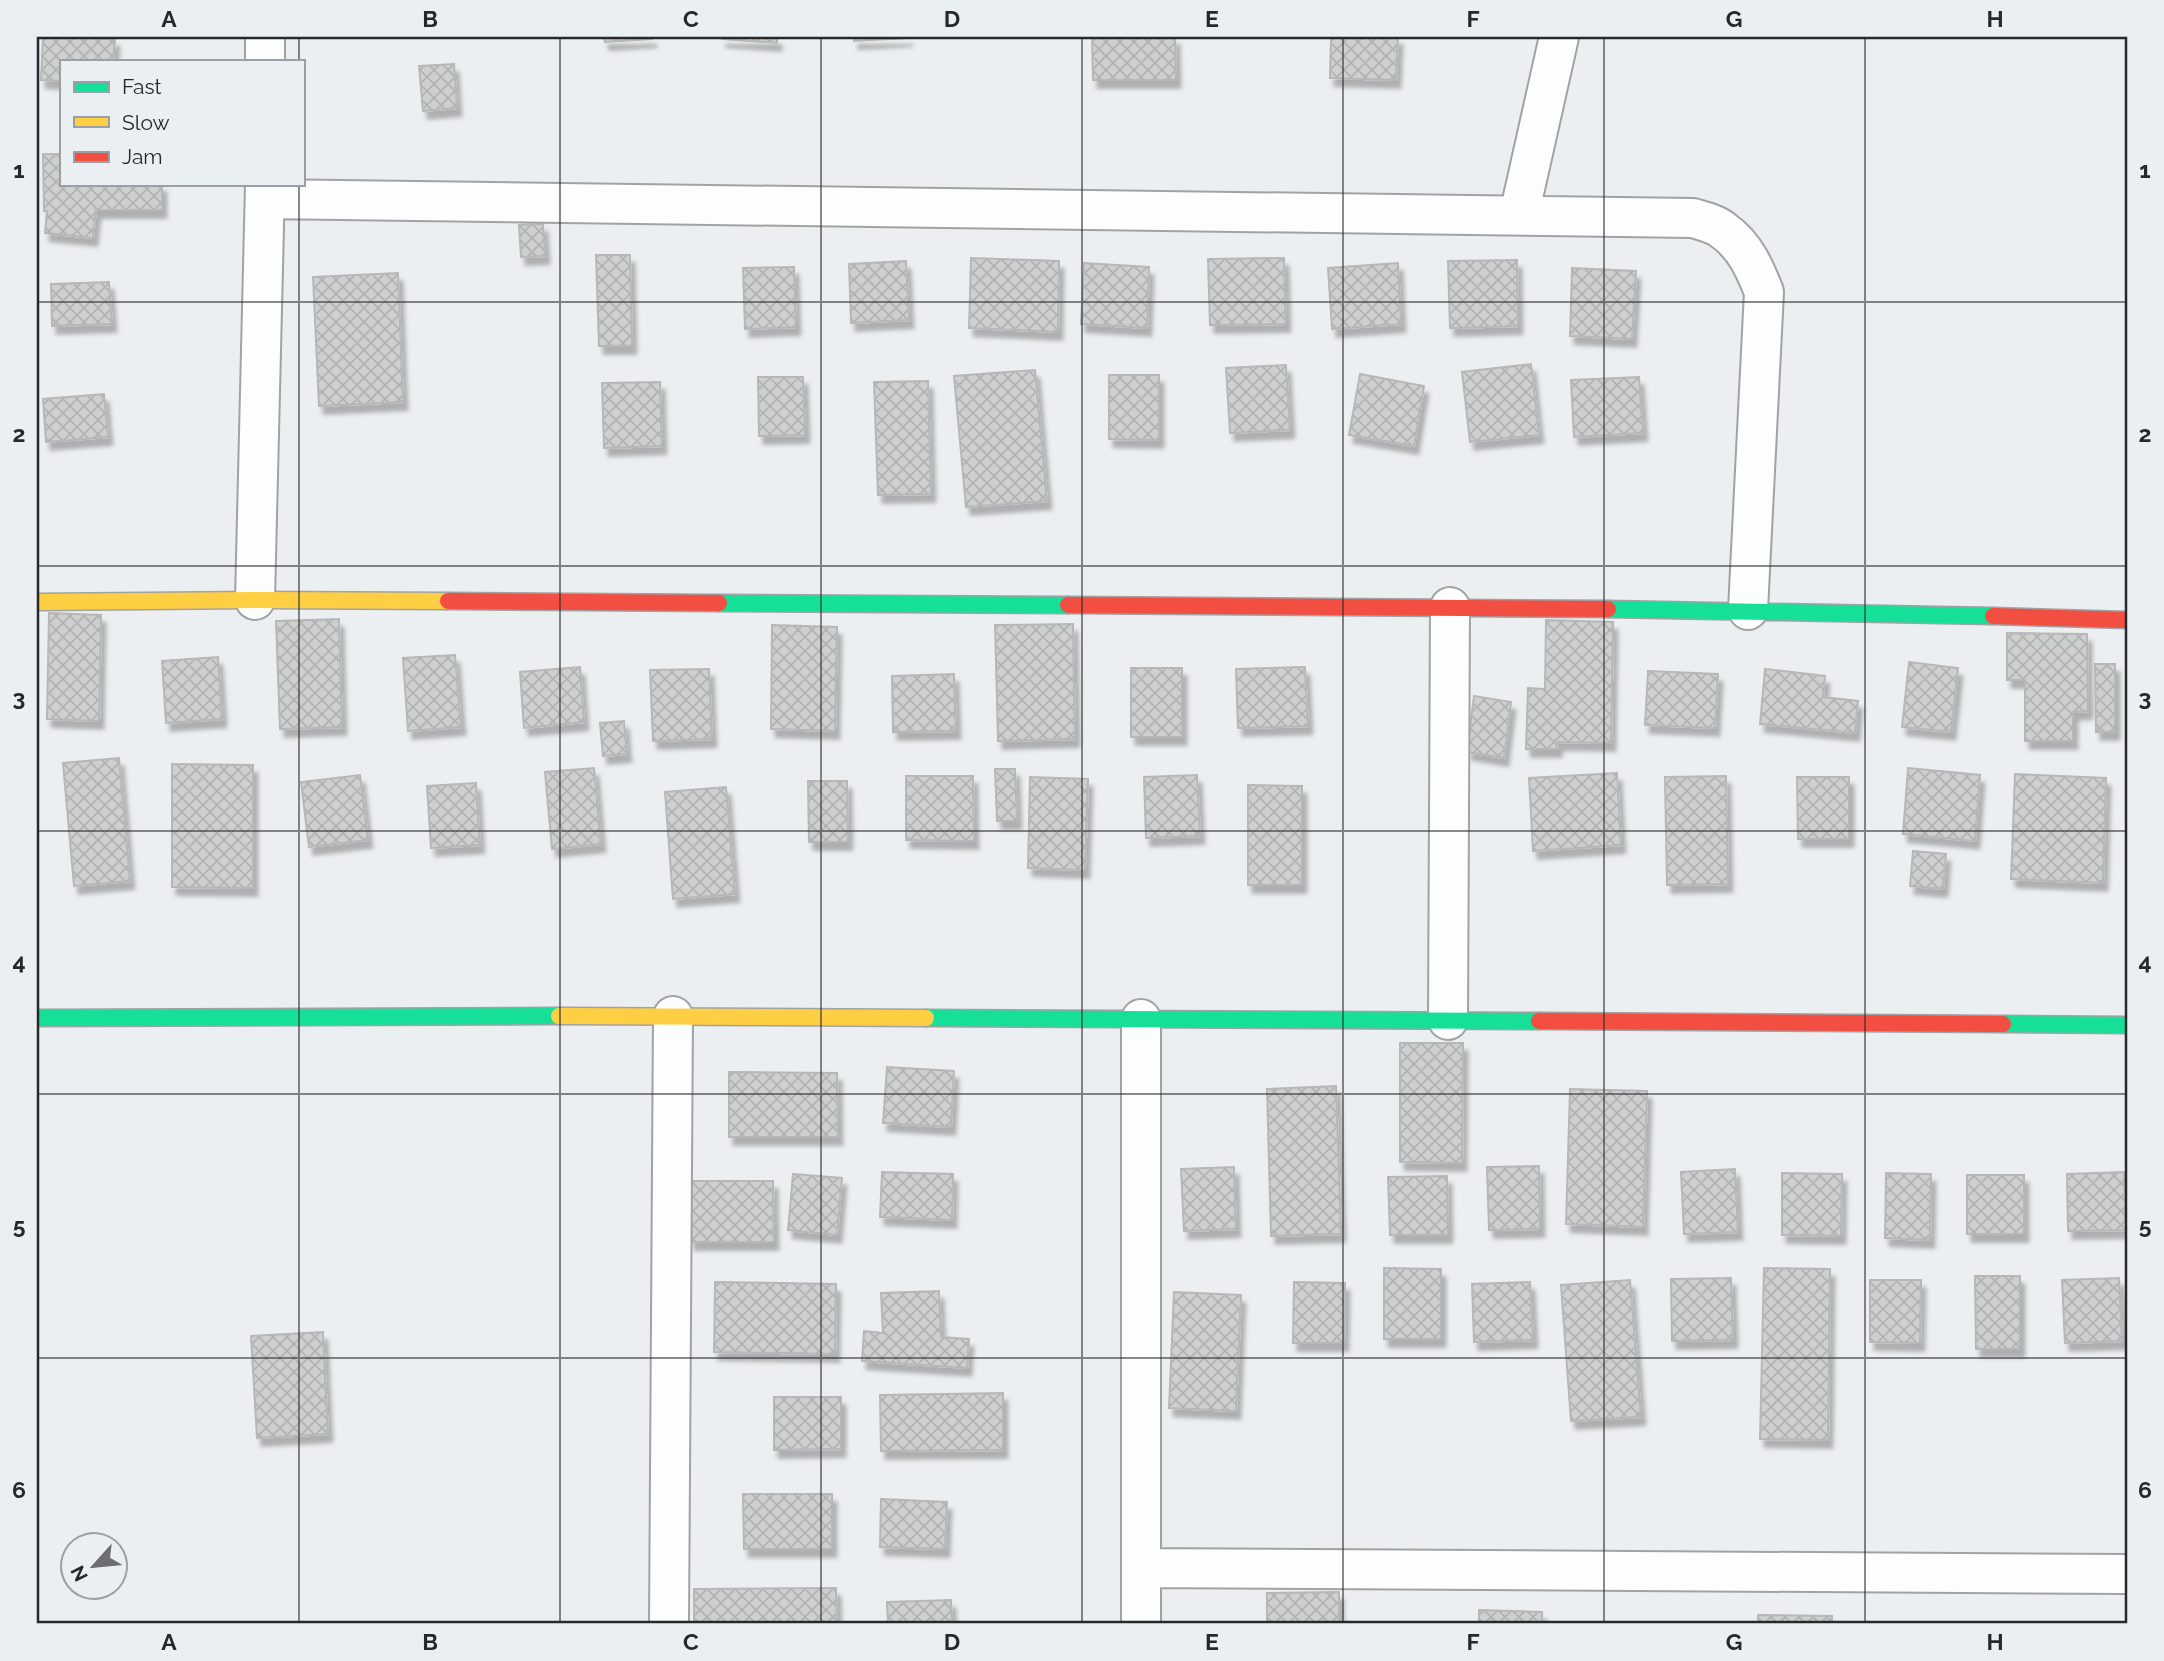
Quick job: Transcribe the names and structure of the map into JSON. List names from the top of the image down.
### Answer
{
  "legend": ["Fast", "Slow", "Jam"],
  "north": "bottom left",
  "grid": {
    "columns": [
      "A",
      "B",
      "C",
      "D",
      "E",
      "F",
      "G",
      "H"
    ],
    "rows": [
      "1",
      "2",
      "3",
      "4",
      "5",
      "6"
    ]
  }
}
